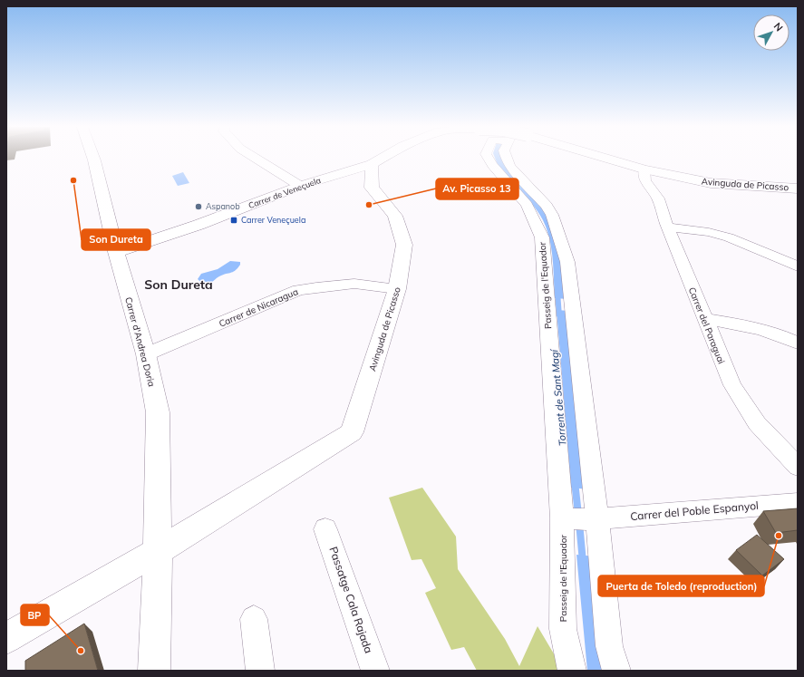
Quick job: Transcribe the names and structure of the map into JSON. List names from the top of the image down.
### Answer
{
  "streets": {
    "street": [
      "Avinguda de Picasso",
      "Carrer de Veneçuela",
      "Passeig de l'Equador",
      "Carrer de Nicaragua",
      "Carrer del Paraguai",
      "Carrer d'Andrea Doria",
      "Carrer del Poble Espanyol",
      "Passatge Cala Rajada"
    ]
  },
  "crossings": [
    ["Avinguda de Picasso", "Carrer de Veneçuela"],
    ["Avinguda de Picasso", "Carrer de Nicaragua"],
    ["Avinguda de Picasso", "Carrer del Paraguai"],
    ["Avinguda de Picasso", "Carrer d'Andrea Doria"],
    ["Carrer de Veneçuela", "Carrer d'Andrea Doria"],
    ["Passeig de l'Equador", "Carrer del Poble Espanyol"],
    ["Carrer de Nicaragua", "Carrer d'Andrea Doria"]
  ],
  "districts": ["Son Dureta"],
  "water": ["Torrent de Sant Magí"],
  "places": {
    "other": [
      "Son Dureta",
      "Av. Picasso 13",
      "Aspanob",
      "Puerta de Toledo (reproduction)",
      "BP"
    ],
    "transit": ["Carrer Veneçuela"]
  },
  "north": "top right"
}
